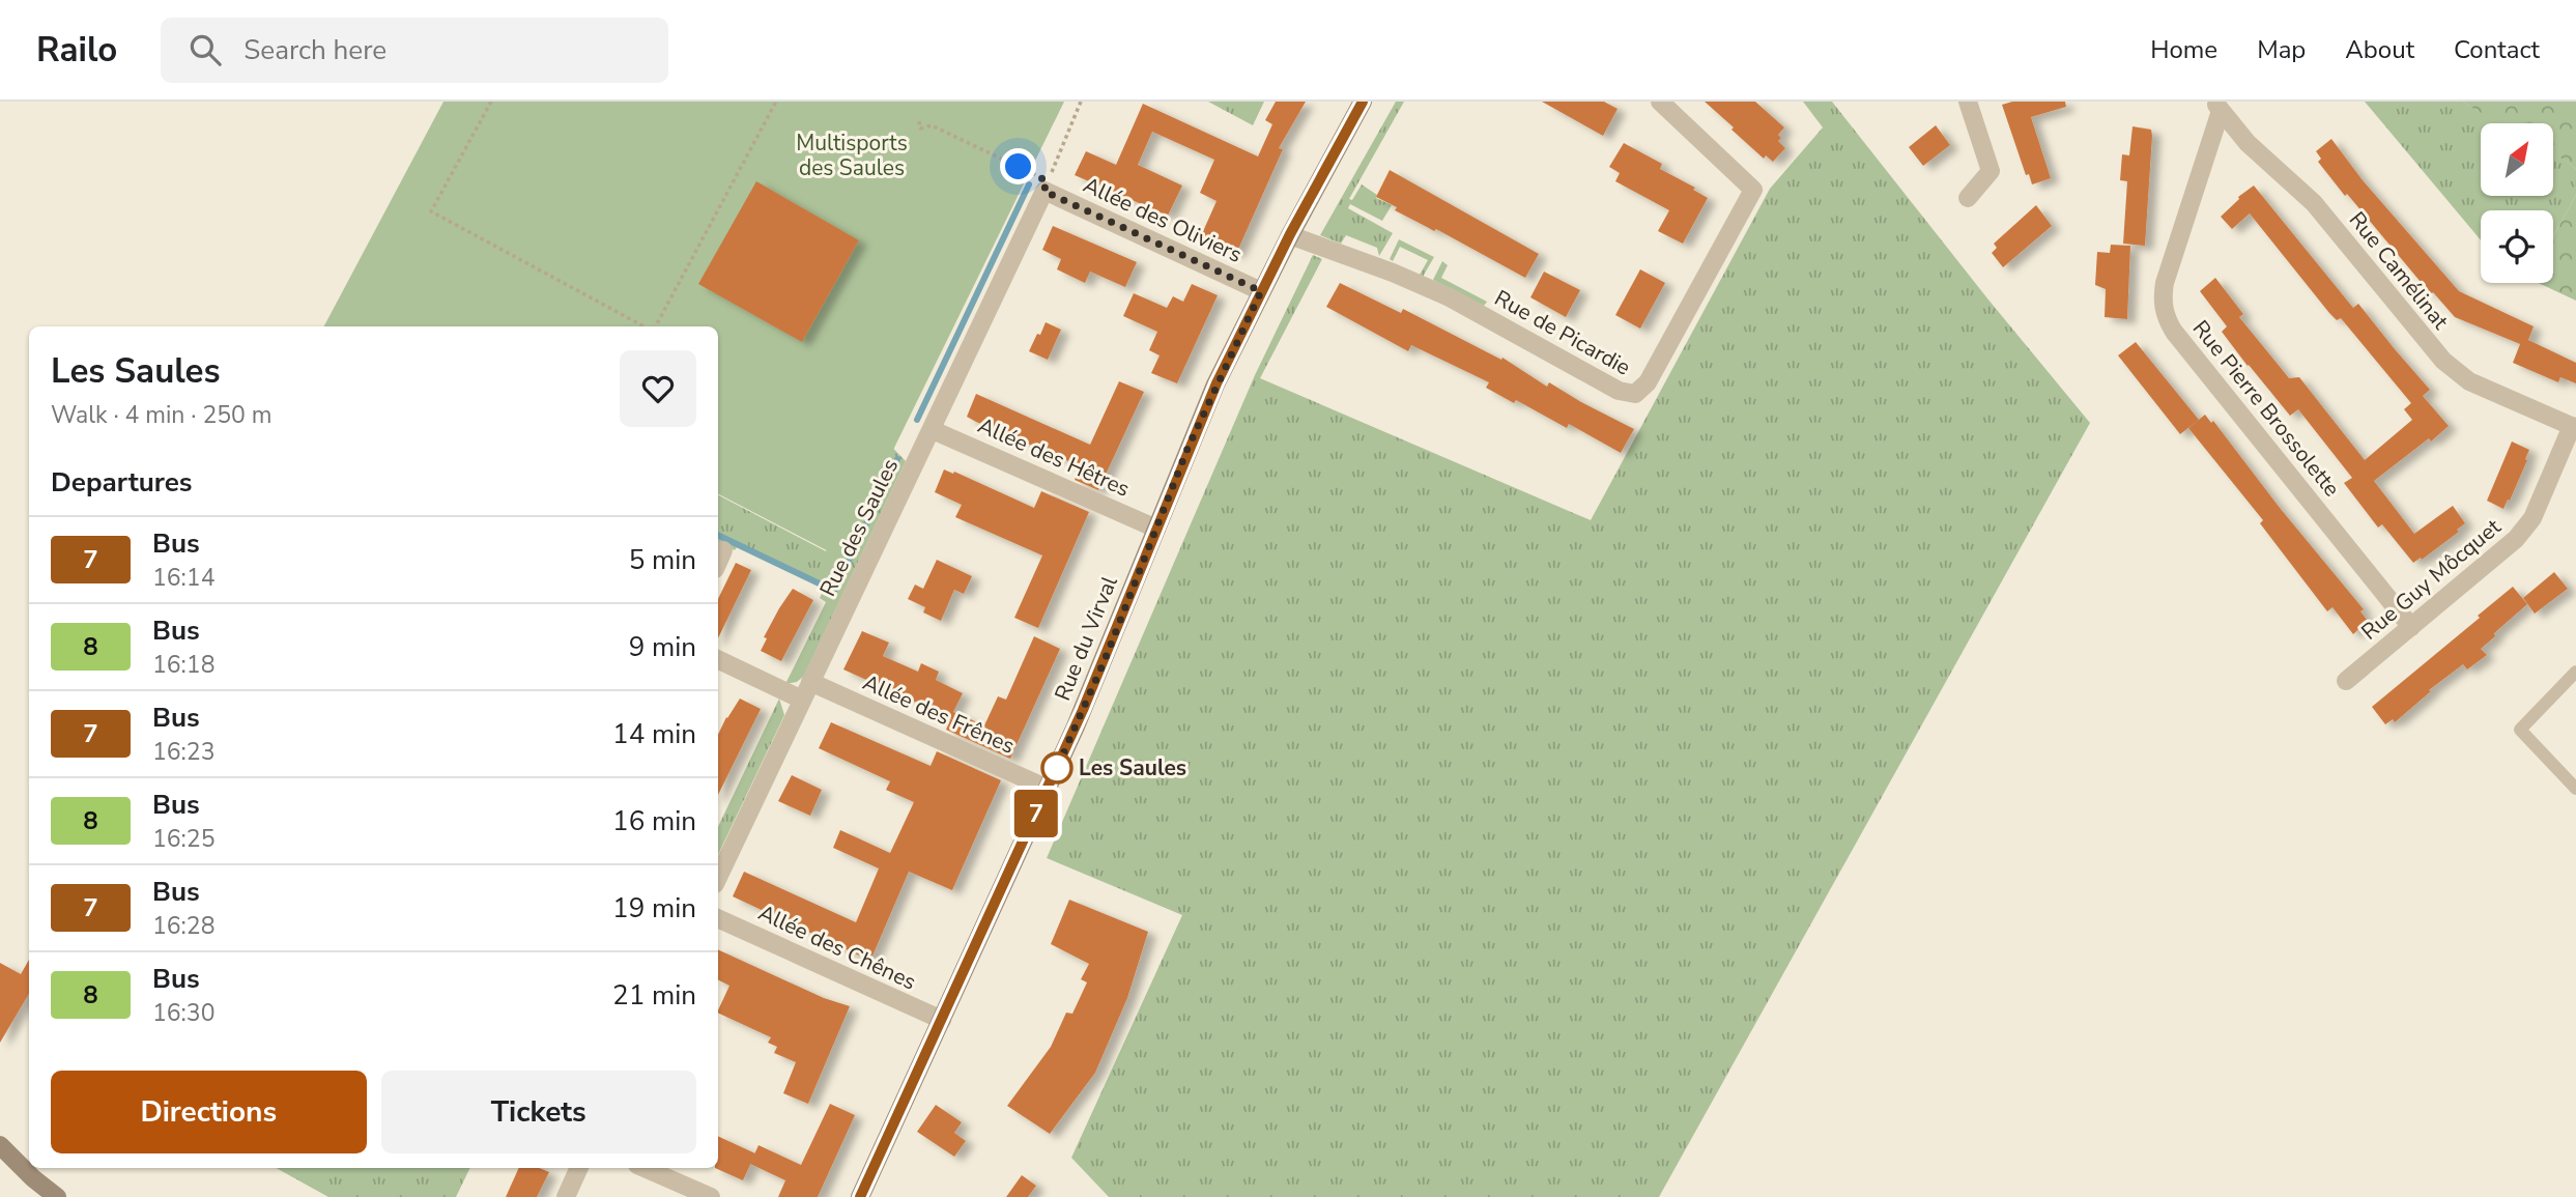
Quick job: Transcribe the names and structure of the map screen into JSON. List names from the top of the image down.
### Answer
{
  "streets": {
    "street": [
      "Allée des Oliviers",
      "Rue Camélinat",
      "Rue de Picardie",
      "Rue Pierre Brossolette",
      "Allée des Hêtres",
      "Rue des Saules",
      "Rue Guy Môcquet",
      "Rue du Virval",
      "Allée des Frênes",
      "Allée des Chênes"
    ]
  },
  "crossings": [
    ["Allée des Oliviers", "Rue des Saules"],
    ["Allée des Oliviers", "Rue du Virval"],
    ["Rue Camélinat", "Rue Pierre Brossolette"],
    ["Rue Camélinat", "Rue Guy Môcquet"],
    ["Rue de Picardie", "Rue du Virval"],
    ["Rue Pierre Brossolette", "Rue Guy Môcquet"],
    ["Allée des Hêtres", "Rue des Saules"],
    ["Allée des Hêtres", "Rue du Virval"],
    ["Rue des Saules", "Allée des Frênes"],
    ["Rue du Virval", "Allée des Frênes"],
    ["Rue du Virval", "Allée des Chênes"]
  ],
  "parks": ["Multisports des Saules"],
  "places": ["Les Saules"],
  "lines": ["bus line 7"],
  "north": "top right",
  "page": {
    "header": "Railo",
    "search": "Search here",
    "nav": [
      "Home",
      "Map",
      "About",
      "Contact"
    ],
    "on_map": "7",
    "heading": [
      ["Les Saules", "Walk · 4 min · 250 m"],
      "Departures"
    ],
    "list": [
      {
        "mark": "7",
        "name": "Bus",
        "note": "16:14",
        "value": "5 min"
      },
      {
        "mark": "8",
        "name": "Bus",
        "note": "16:18",
        "value": "9 min"
      },
      {
        "mark": "7",
        "name": "Bus",
        "note": "16:23",
        "value": "14 min"
      },
      {
        "mark": "8",
        "name": "Bus",
        "note": "16:25",
        "value": "16 min"
      },
      {
        "mark": "7",
        "name": "Bus",
        "note": "16:28",
        "value": "19 min"
      },
      {
        "mark": "8",
        "name": "Bus",
        "note": "16:30",
        "value": "21 min"
      }
    ],
    "buttons": ["Directions", "Tickets"]
  }
}
